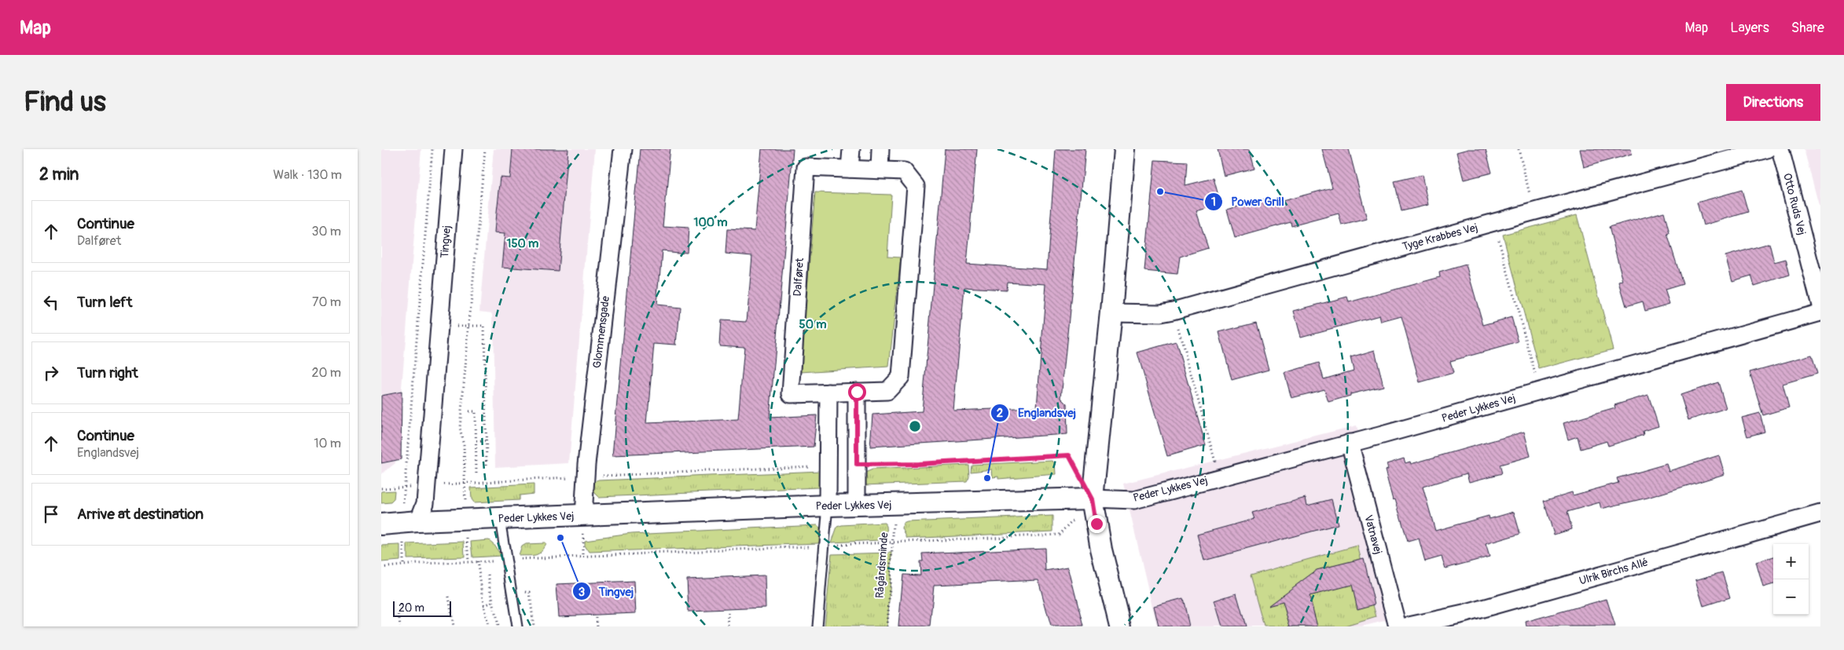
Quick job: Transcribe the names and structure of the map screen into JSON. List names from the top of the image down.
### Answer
{
  "streets": {
    "street": [
      "Otto Ruds Vej",
      "Tyge Krabbes Vej",
      "Tingvej",
      "Dalføret",
      "Glommensgade",
      "Peder Lykkes Vej",
      "Vatnavej",
      "Ulrik Birchs Allé"
    ],
    "path": ["Rågårdsminde"]
  },
  "crossings": [
    ["Tingvej", "Peder Lykkes Vej"],
    ["Glommensgade", "Peder Lykkes Vej"],
    ["Peder Lykkes Vej", "Vatnavej"],
    ["Peder Lykkes Vej", "Rågårdsminde"]
  ],
  "places": ["Power Grill", "Englandsvej", "Tingvej"],
  "scale_bar": "20 m",
  "page": {
    "header": "Map",
    "nav": ["Map", "Layers", "Share"],
    "buttons": "Directions",
    "title": "Find us",
    "heading": ["2 min", "Walk · 130 m"],
    "list": [
      ["Continue", "Dalføret", "30 m"],
      ["Turn left", "70 m"],
      ["Turn right", "20 m"],
      ["Continue", "Englandsvej", "10 m"],
      "Arrive at destination"
    ],
    "map_buttons": ["+", "−"],
    "scale": "20 m"
  },
  "rings": ["100 m", "150 m", "50 m"]
}
